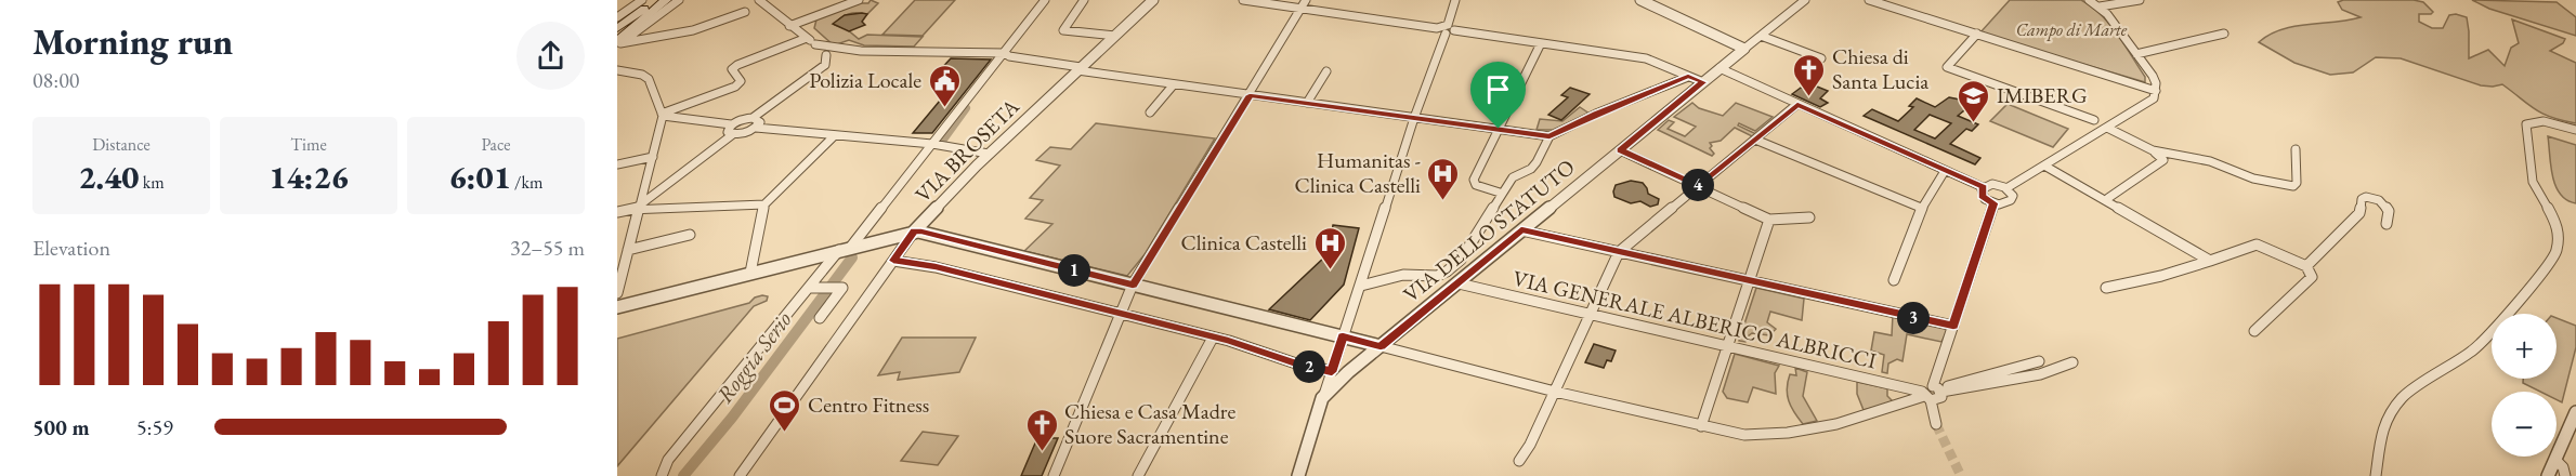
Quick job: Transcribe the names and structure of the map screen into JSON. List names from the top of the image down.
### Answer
{
  "streets": {
    "street": ["VIA BROSETA", "VIA DELLO STATUTO", "VIA GENERALE ALBERICO ALBRICCI"]
  },
  "crossings": [
    ["VIA DELLO STATUTO", "VIA GENERALE ALBERICO ALBRICCI"]
  ],
  "water": ["Roggia Serio"],
  "parks": ["Campo di Marte"],
  "places": {
    "church": ["Chiesa di Santa Lucia", "Chiesa e Casa Madre Suore Sacramentine"],
    "public building": ["Polizia Locale"],
    "school or university": ["IMIBERG"],
    "hospital": ["Humanitas - Clinica Castelli", "Clinica Castelli"],
    "sports": ["Centro Fitness"]
  },
  "page": {
    "heading": ["Morning run", "08:00"],
    "stats": [
      ["Distance", "2.40 km"],
      ["Time", "14:26"],
      ["Pace", "6:01 /km"]
    ],
    "pins": [
      "4",
      "1",
      "3",
      "2"
    ],
    "chart": ["Elevation", "32–55 m"],
    "map_buttons": ["+", "−"],
    "list": [
      {
        "name": "500 m",
        "note": "5:59"
      }
    ]
  }
}
